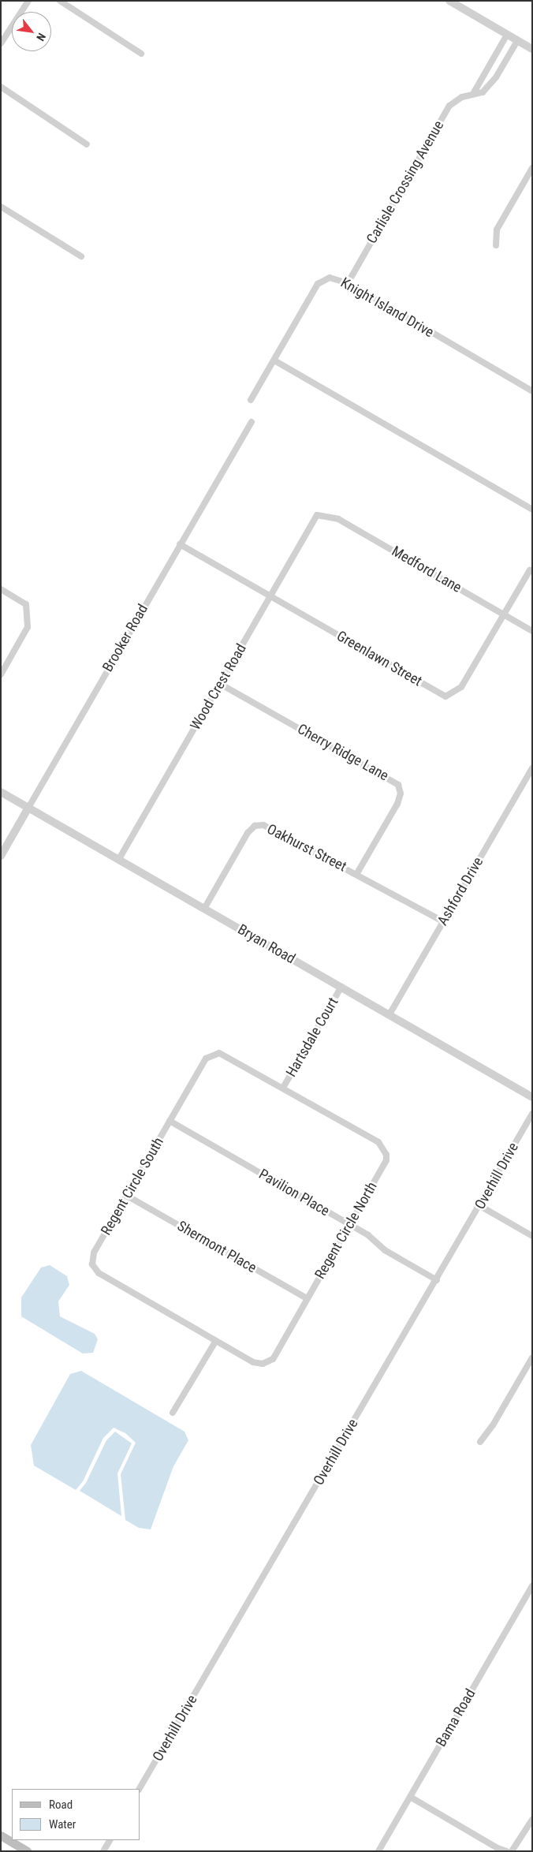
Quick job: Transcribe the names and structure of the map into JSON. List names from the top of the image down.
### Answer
{
  "streets": {
    "street": [
      "Carlisle Crossing Avenue",
      "Knight Island Drive",
      "Medford Lane",
      "Brooker Road",
      "Greenlawn Street",
      "Wood Crest Road",
      "Cherry Ridge Lane",
      "Oakhurst Street",
      "Ashford Drive",
      "Bryan Road",
      "Hartsdale Court",
      "Overhill Drive",
      "Regent Circle South",
      "Pavilion Place",
      "Regent Circle North",
      "Shermont Place",
      "Bama Road"
    ]
  },
  "crossings": [
    ["Carlisle Crossing Avenue", "Knight Island Drive"],
    ["Medford Lane", "Greenlawn Street"],
    ["Medford Lane", "Wood Crest Road"],
    ["Brooker Road", "Greenlawn Street"],
    ["Brooker Road", "Bryan Road"],
    ["Greenlawn Street", "Wood Crest Road"],
    ["Wood Crest Road", "Cherry Ridge Lane"],
    ["Wood Crest Road", "Bryan Road"],
    ["Cherry Ridge Lane", "Oakhurst Street"],
    ["Oakhurst Street", "Ashford Drive"],
    ["Oakhurst Street", "Bryan Road"],
    ["Ashford Drive", "Bryan Road"],
    ["Bryan Road", "Hartsdale Court"],
    ["Hartsdale Court", "Regent Circle South"],
    ["Hartsdale Court", "Regent Circle North"],
    ["Overhill Drive", "Pavilion Place"],
    ["Regent Circle South", "Pavilion Place"],
    ["Regent Circle South", "Regent Circle North"],
    ["Regent Circle South", "Shermont Place"],
    ["Pavilion Place", "Regent Circle North"],
    ["Regent Circle North", "Shermont Place"]
  ],
  "legend": ["Road", "Water"],
  "north": "bottom right"
}
